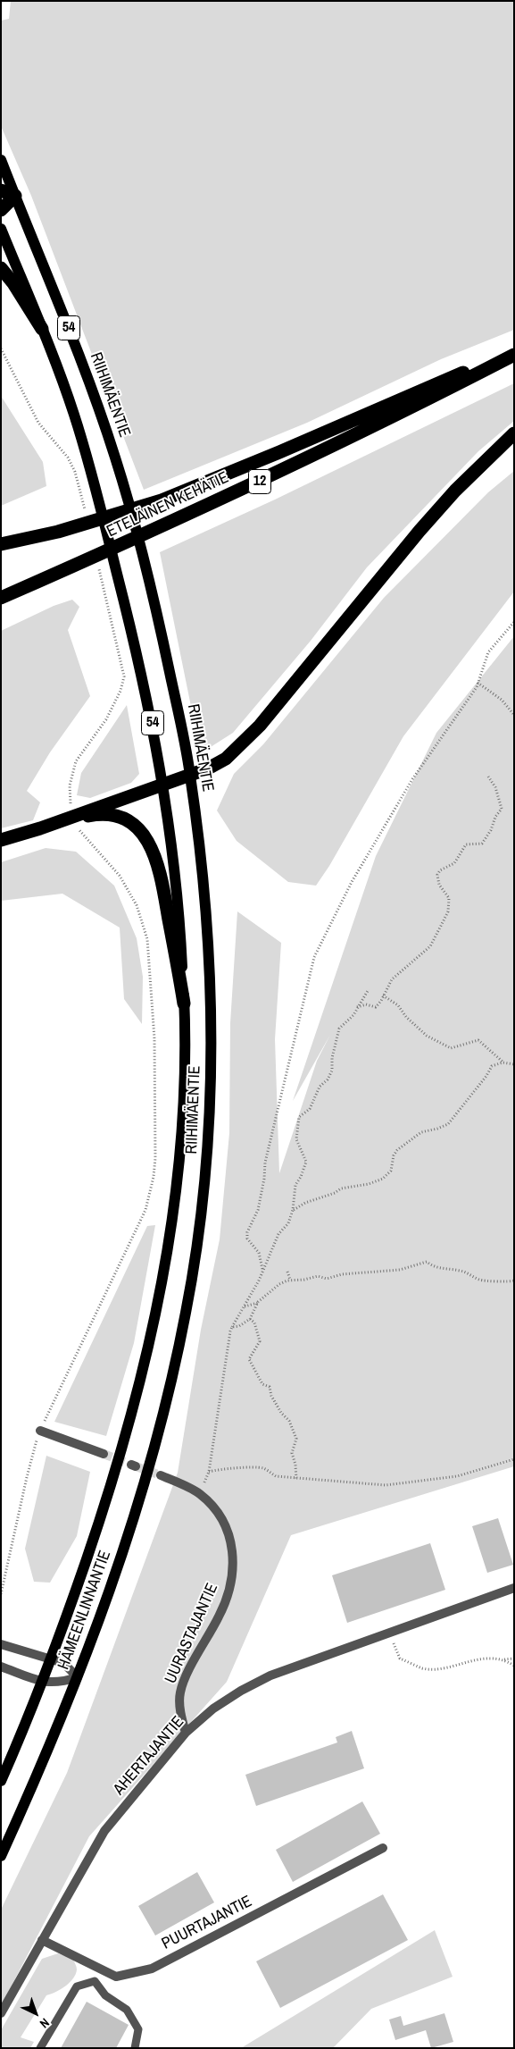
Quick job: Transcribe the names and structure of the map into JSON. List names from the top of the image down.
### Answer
{
  "streets": {
    "highway": ["12", "ETELÄINEN KEHÄTIE"],
    "main road": ["54", "RIIHIMÄENTIE", "HÄMEENLINNANTIE"],
    "street": ["UURASTAJANTIE", "AHERTAJANTIE", "PUURTAJANTIE"]
  },
  "crossings": [
    ["RIIHIMÄENTIE", "HÄMEENLINNANTIE"],
    ["UURASTAJANTIE", "AHERTAJANTIE"],
    ["AHERTAJANTIE", "PUURTAJANTIE"]
  ],
  "north": "bottom right"
}
